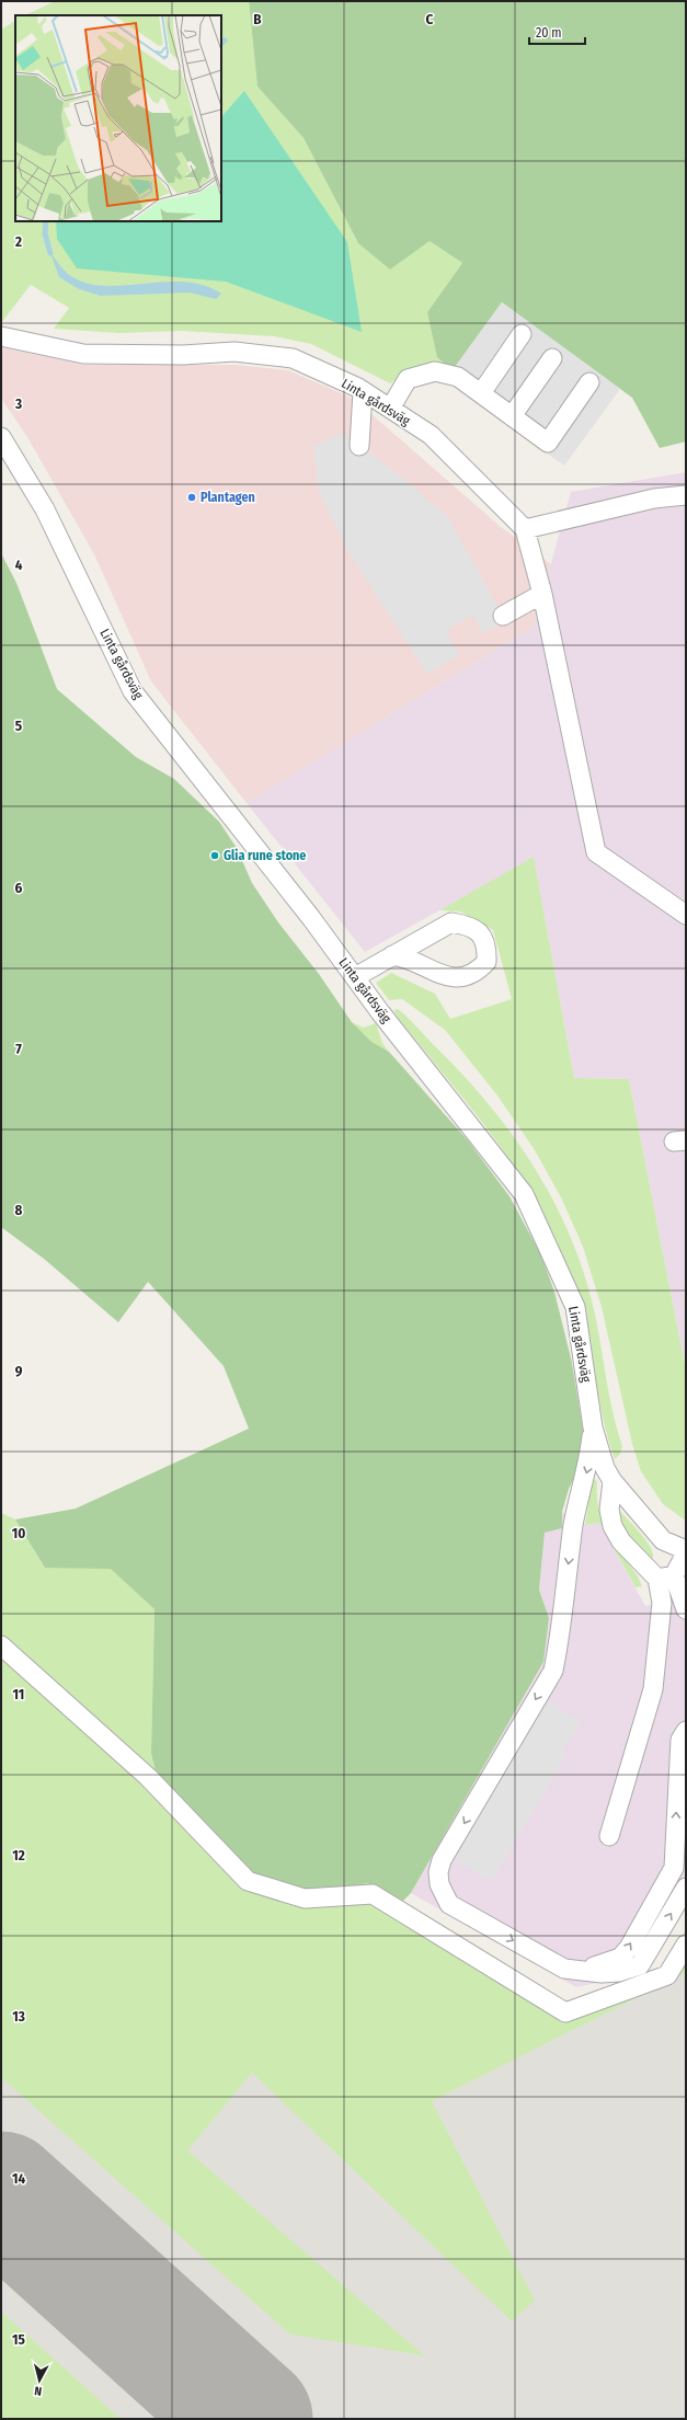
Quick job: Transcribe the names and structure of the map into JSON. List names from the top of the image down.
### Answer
{
  "streets": {
    "street": ["Linta gårdsväg"]
  },
  "places": ["Plantagen", "Glia rune stone"],
  "scale_bar": "20 m",
  "north": "bottom",
  "grid": {
    "columns": ["B", "C"],
    "rows": [
      "2",
      "3",
      "4",
      "5",
      "6",
      "7",
      "8",
      "9",
      "10",
      "11",
      "12",
      "13",
      "14",
      "15"
    ]
  }
}
